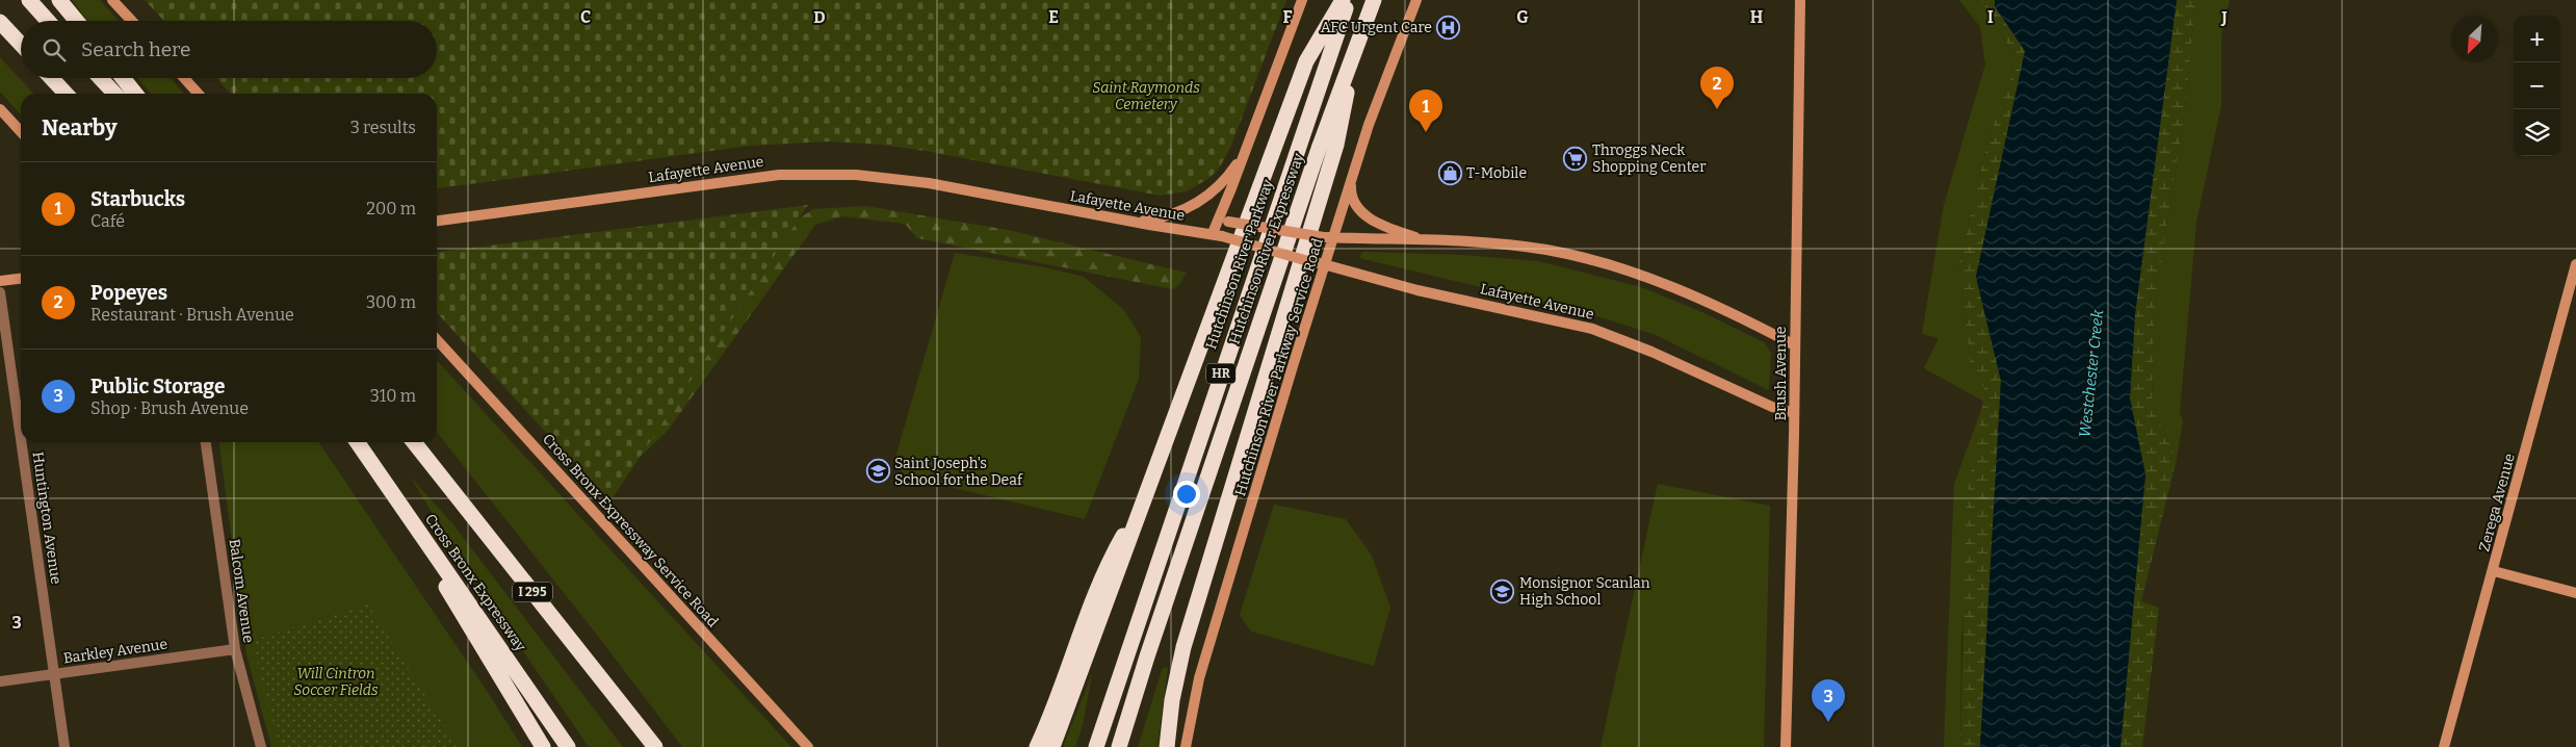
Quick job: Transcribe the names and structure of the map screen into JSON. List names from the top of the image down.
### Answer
{
  "streets": {
    "highway": [
      "Hutchinson River Expressway",
      "Hutchinson River Parkway",
      "HR",
      "Cross Bronx Expressway",
      "I 295"
    ],
    "street": [
      "Lafayette Avenue",
      "Hutchinson River Parkway Service Road",
      "Brush Avenue",
      "Zerega Avenue",
      "Huntington Avenue",
      "Cross Bronx Expressway Service Road",
      "Balcom Avenue",
      "Barkley Avenue"
    ]
  },
  "crossings": [
    ["Lafayette Avenue", "Hutchinson River Parkway Service Road"],
    ["Lafayette Avenue", "Brush Avenue"],
    ["Huntington Avenue", "Barkley Avenue"],
    ["Balcom Avenue", "Barkley Avenue"]
  ],
  "water": ["Westchester Creek"],
  "parks": ["Saint Raymonds Cemetery", "Will Cintron Soccer Fields"],
  "places": {
    "hospital": ["AFC Urgent Care"],
    "supermarket": ["Throggs Neck Shopping Center"],
    "shop": ["T-Mobile"],
    "school or university": ["Saint Joseph's School for the Deaf", "Monsignor Scanlan High School"]
  },
  "north": "bottom left",
  "page": {
    "map_buttons": ["+", "−"],
    "search": "Search here",
    "pins": ["2", "1", "3"],
    "heading": ["Nearby", "3 results"],
    "list": [
      {
        "mark": "1",
        "name": "Starbucks",
        "note": "Café",
        "value": "200 m"
      },
      {
        "mark": "2",
        "name": "Popeyes",
        "note": "Restaurant · Brush Avenue",
        "value": "300 m"
      },
      {
        "mark": "3",
        "name": "Public Storage",
        "note": "Shop · Brush Avenue",
        "value": "310 m"
      }
    ]
  },
  "grid": {
    "columns": [
      "C",
      "D",
      "E",
      "F",
      "G",
      "H",
      "I",
      "J"
    ],
    "rows": ["3"]
  }
}
